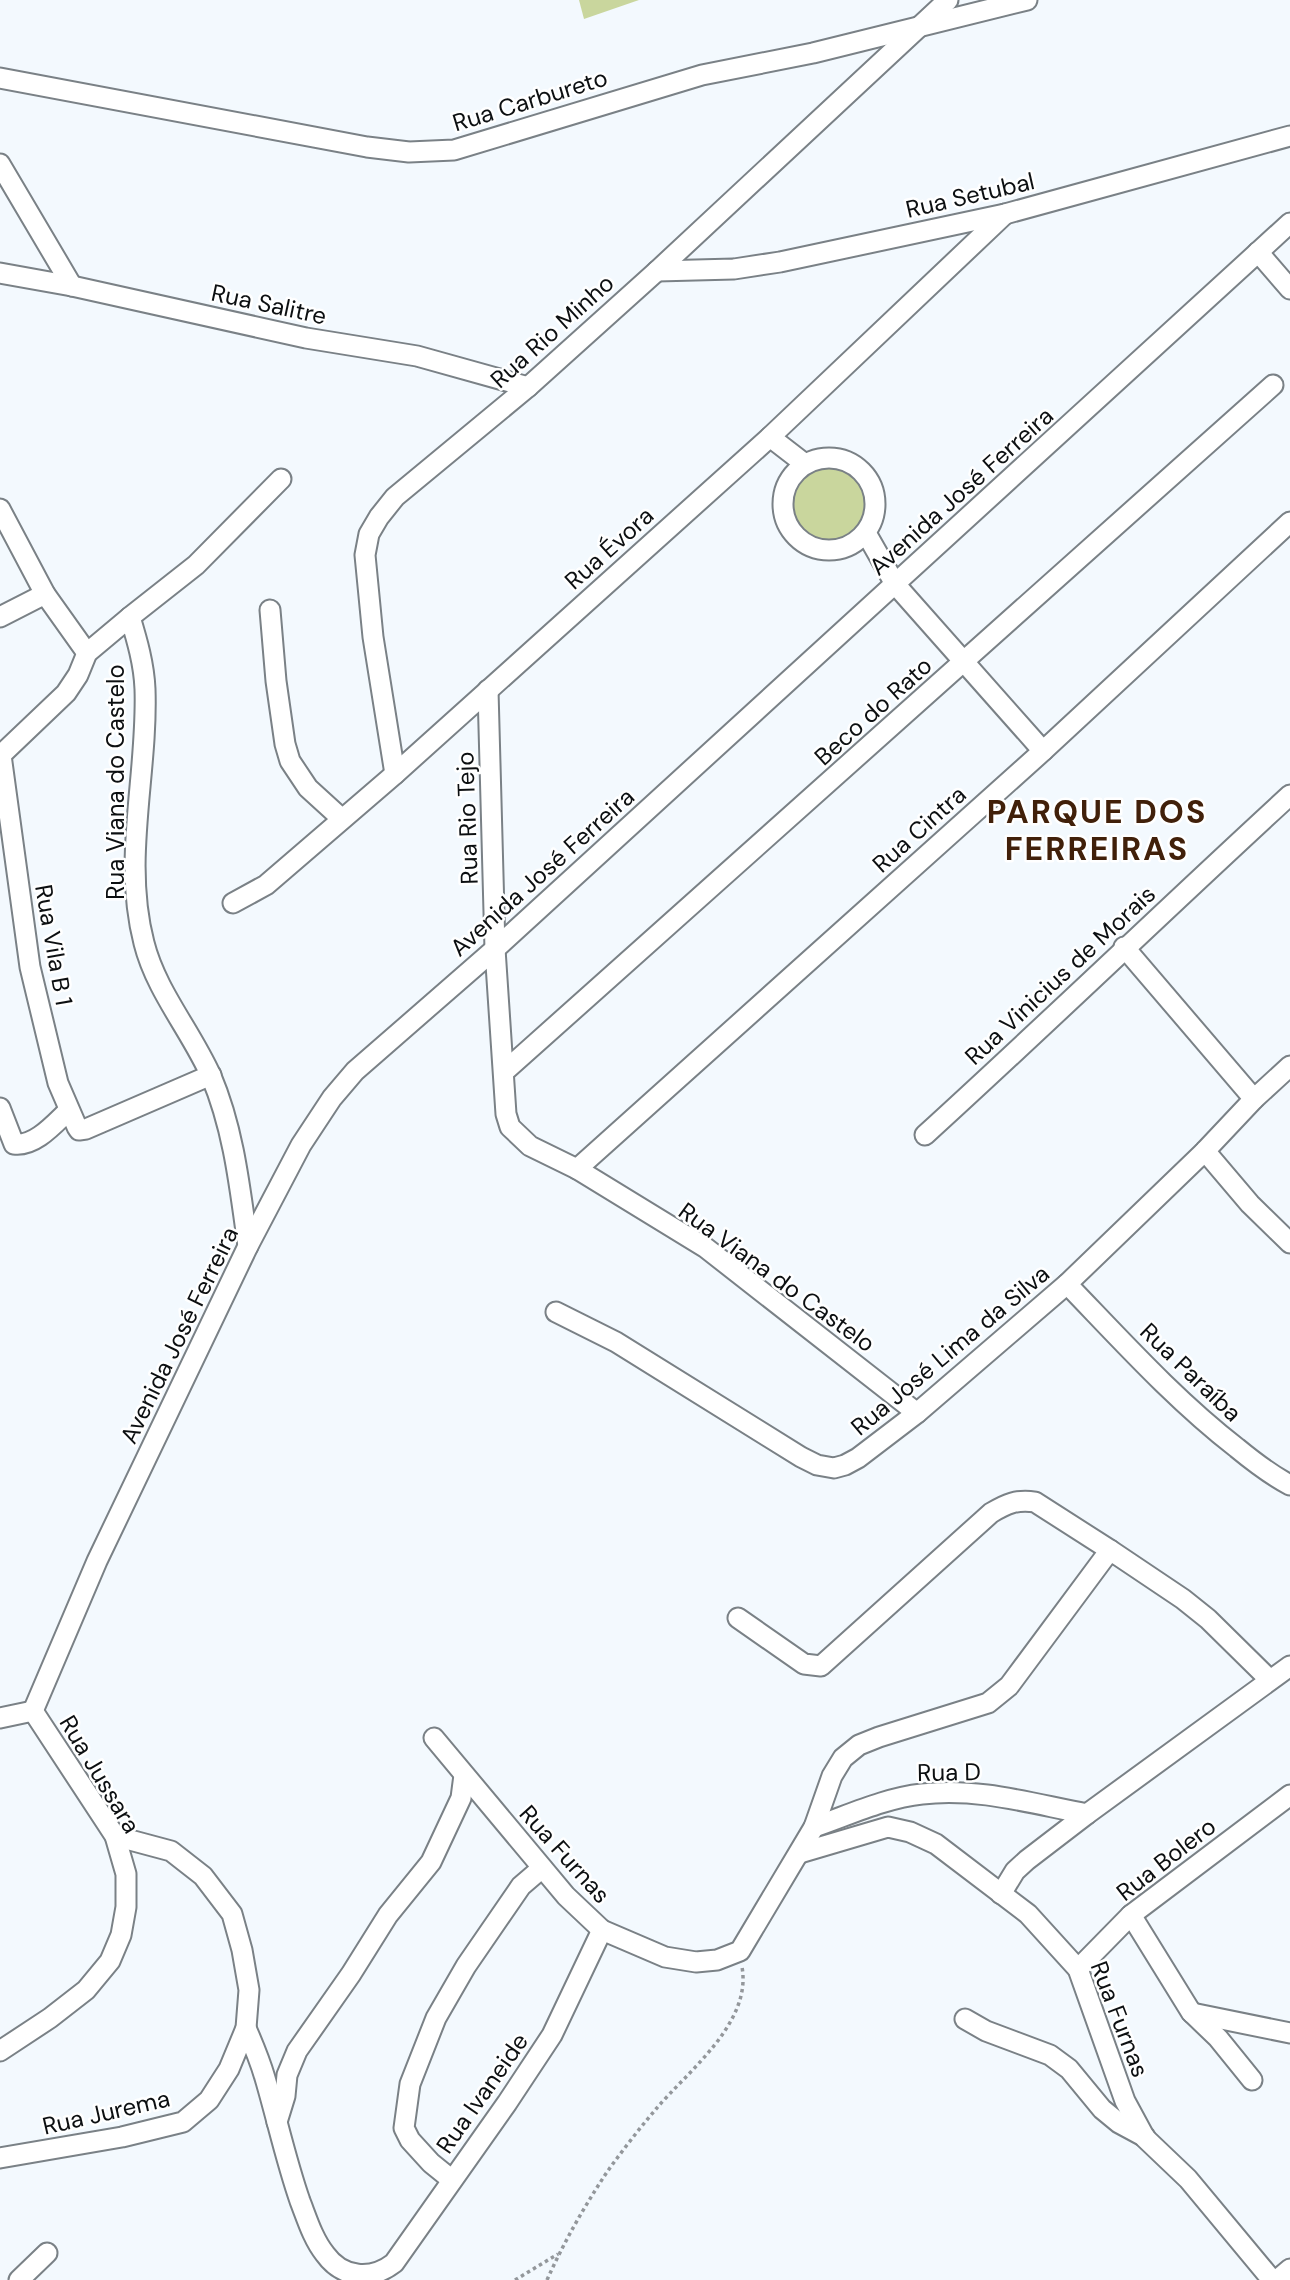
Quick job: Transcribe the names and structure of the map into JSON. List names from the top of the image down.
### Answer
{
  "streets": {
    "street": [
      "Rua Carbureto",
      "Rua Setubal",
      "Rua Salitre",
      "Rua Rio Minho",
      "Avenida José Ferreira",
      "Rua Évora",
      "Beco do Rato",
      "Rua Viana do Castelo",
      "Rua Rio Tejo",
      "Rua Cintra",
      "Rua Vila B 1",
      "Rua Vinicius de Morais",
      "Rua José Lima da Silva",
      "Rua Paraíba",
      "Rua D",
      "Rua Jussara",
      "Rua Furnas",
      "Rua Bolero",
      "Rua Ivaneide",
      "Rua Jurema"
    ]
  },
  "crossings": [
    ["Rua Carbureto", "Rua Rio Minho"],
    ["Rua Setubal", "Rua Rio Minho"],
    ["Rua Setubal", "Rua Évora"],
    ["Rua Salitre", "Rua Rio Minho"],
    ["Rua Rio Minho", "Rua Évora"],
    ["Avenida José Ferreira", "Rua Viana do Castelo"],
    ["Avenida José Ferreira", "Rua Rio Tejo"],
    ["Avenida José Ferreira", "Rua Jussara"],
    ["Rua Évora", "Rua Rio Tejo"],
    ["Beco do Rato", "Rua Viana do Castelo"],
    ["Beco do Rato", "Rua Rio Tejo"],
    ["Rua Viana do Castelo", "Rua Rio Tejo"],
    ["Rua Viana do Castelo", "Rua Cintra"],
    ["Rua Viana do Castelo", "Rua Vila B 1"],
    ["Rua Viana do Castelo", "Rua José Lima da Silva"],
    ["Rua José Lima da Silva", "Rua Paraíba"],
    ["Rua Jussara", "Rua Jurema"],
    ["Rua Furnas", "Rua Bolero"],
    ["Rua Furnas", "Rua Ivaneide"]
  ],
  "districts": ["PARQUE DOS FERREIRAS"]
}
